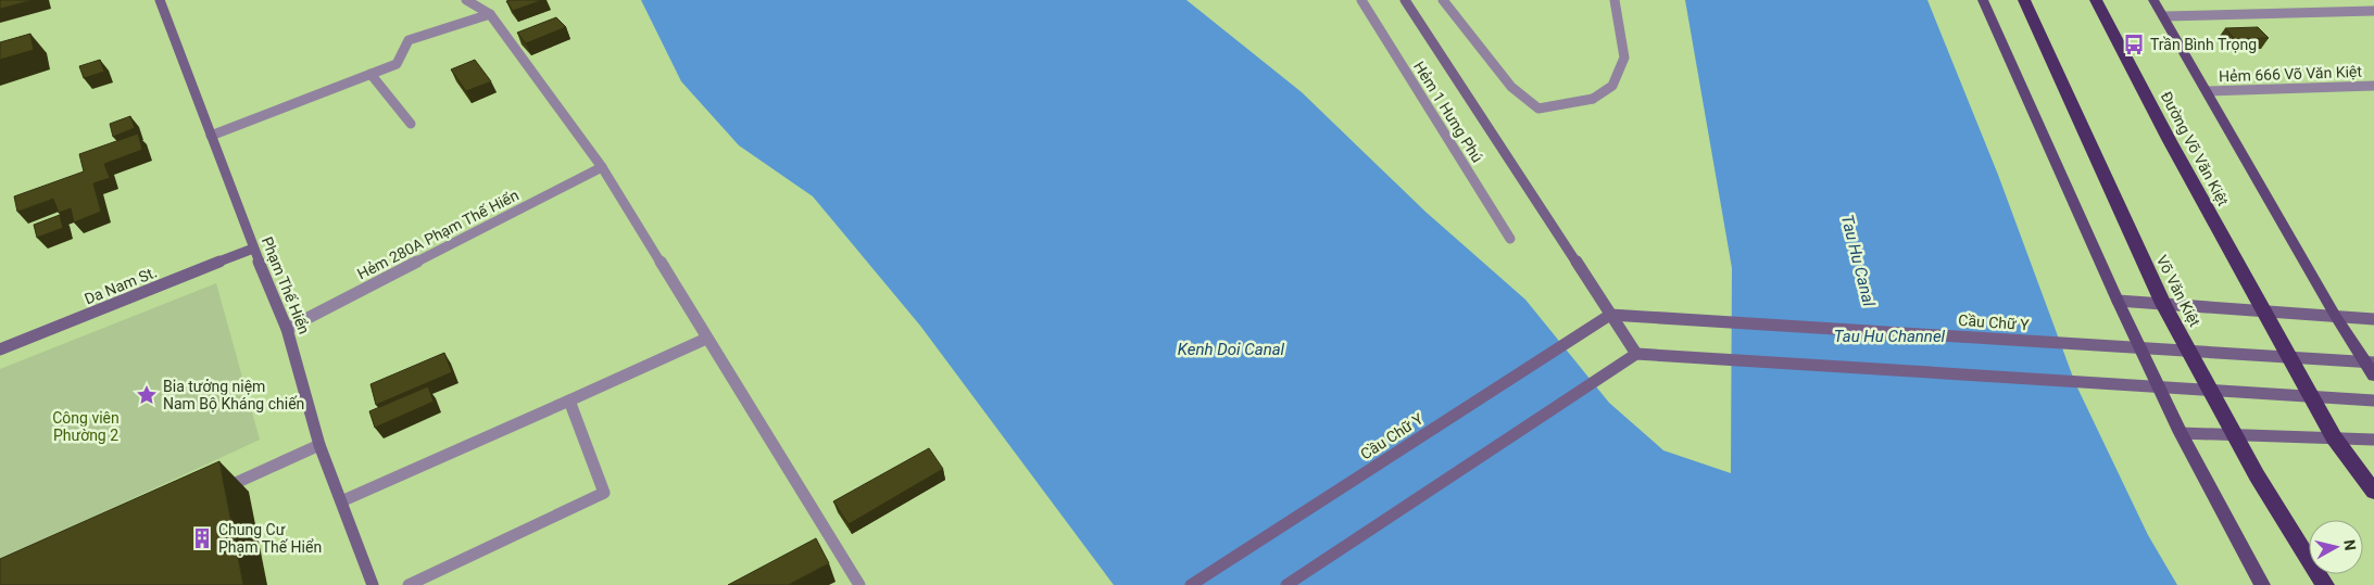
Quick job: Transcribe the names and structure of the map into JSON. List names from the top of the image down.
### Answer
{
  "streets": {
    "highway": ["Đường Võ Văn Kiệt", "Võ Văn Kiệt"],
    "main road": ["Da Nam St.", "Phạm Thế Hiển", "Cầu Chữ Y"],
    "street": ["Hẻm 666 Võ Văn Kiệt", "Hẻm 1 Hưng Phú", "Hẻm 280A Phạm Thế Hiển"]
  },
  "crossings": [
    ["Hẻm 280A Phạm Thế Hiển", "Phạm Thế Hiển"],
    ["Da Nam St.", "Phạm Thế Hiển"]
  ],
  "water": ["Tau Hu Canal", "Tau Hu Channel", "Kenh Doi Canal"],
  "parks": ["Công viên Phường 2"],
  "places": {
    "bus stop": ["Trần Bình Trọng"],
    "place": ["Bia tưởng niệm Nam Bộ Kháng chiến"],
    "building": ["Chung Cư Phạm Thế Hiển"]
  },
  "north": "right"
}
